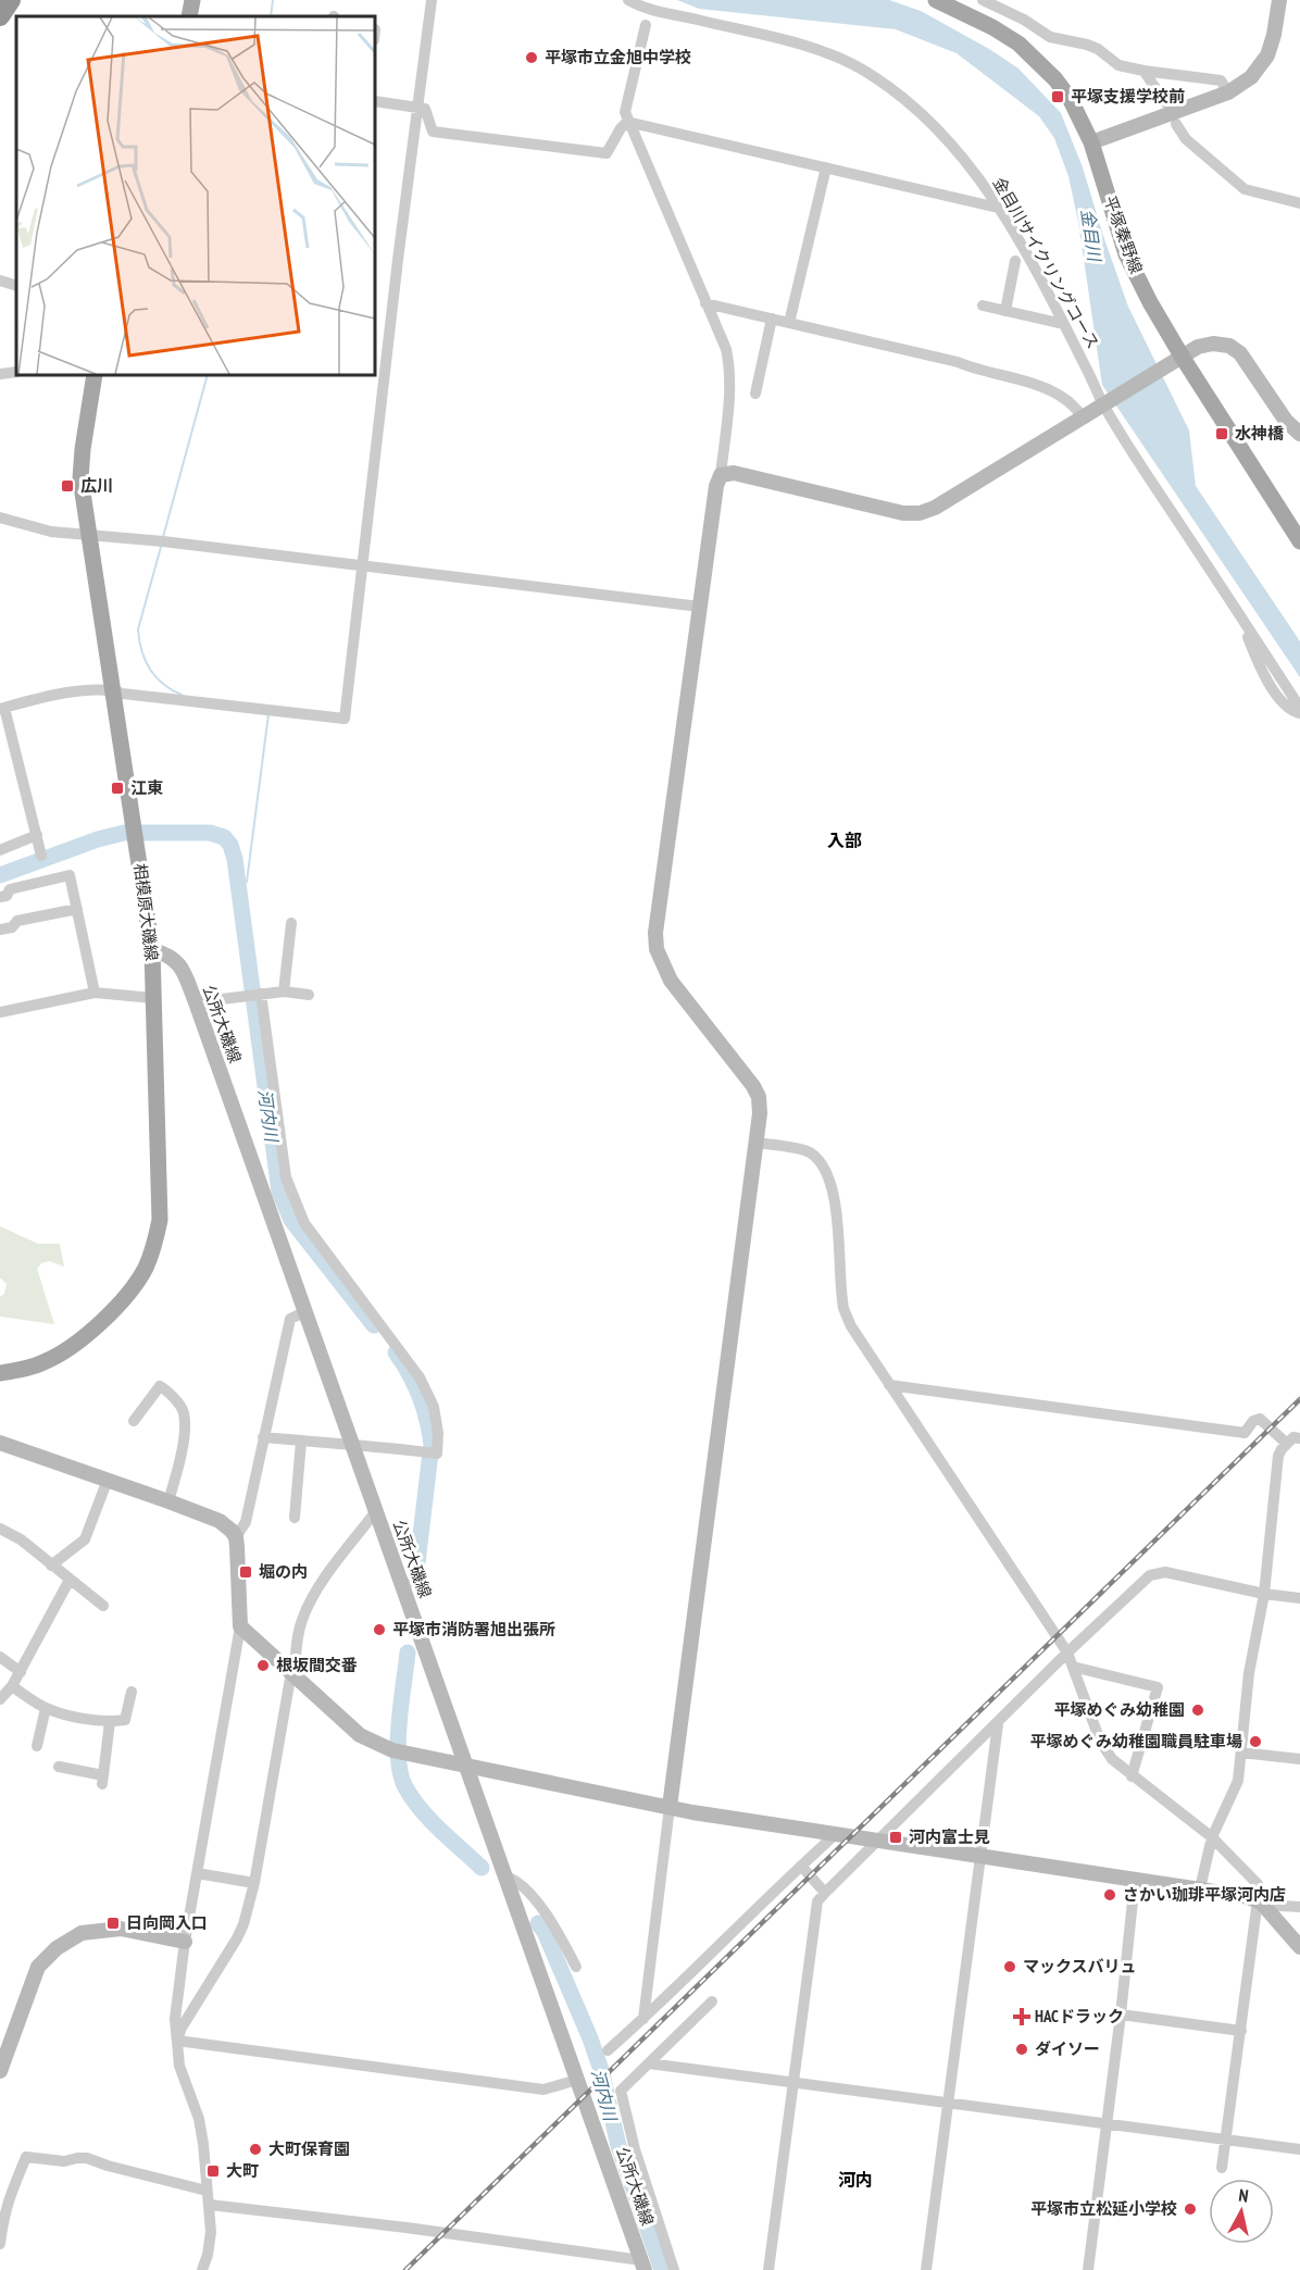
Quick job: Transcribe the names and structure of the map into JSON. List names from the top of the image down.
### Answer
{
  "streets": {
    "main road": ["平塚秦野線", "相模原大磯線"],
    "street": ["金目川サイクリングコース", "公所大磯線"]
  },
  "crossings": [
    ["相模原大磯線", "公所大磯線"]
  ],
  "districts": ["入部", "河内"],
  "water": ["金目川", "河内川"],
  "places": {
    "other": [
      "平塚市立金旭中学校",
      "平塚市消防署旭出張所",
      "根坂間交番",
      "平塚めぐみ幼稚園",
      "平塚めぐみ幼稚園職員駐車場",
      "さかい珈琲平塚河内店",
      "マックスバリュ",
      "ダイソー",
      "大町保育園",
      "平塚市立松延小学校"
    ],
    "transit": [
      "平塚支援学校前",
      "水神橋",
      "広川",
      "江東",
      "堀の内",
      "河内富士見",
      "日向岡入口",
      "大町"
    ],
    "health": ["HACドラック"]
  },
  "north": "top"
}
